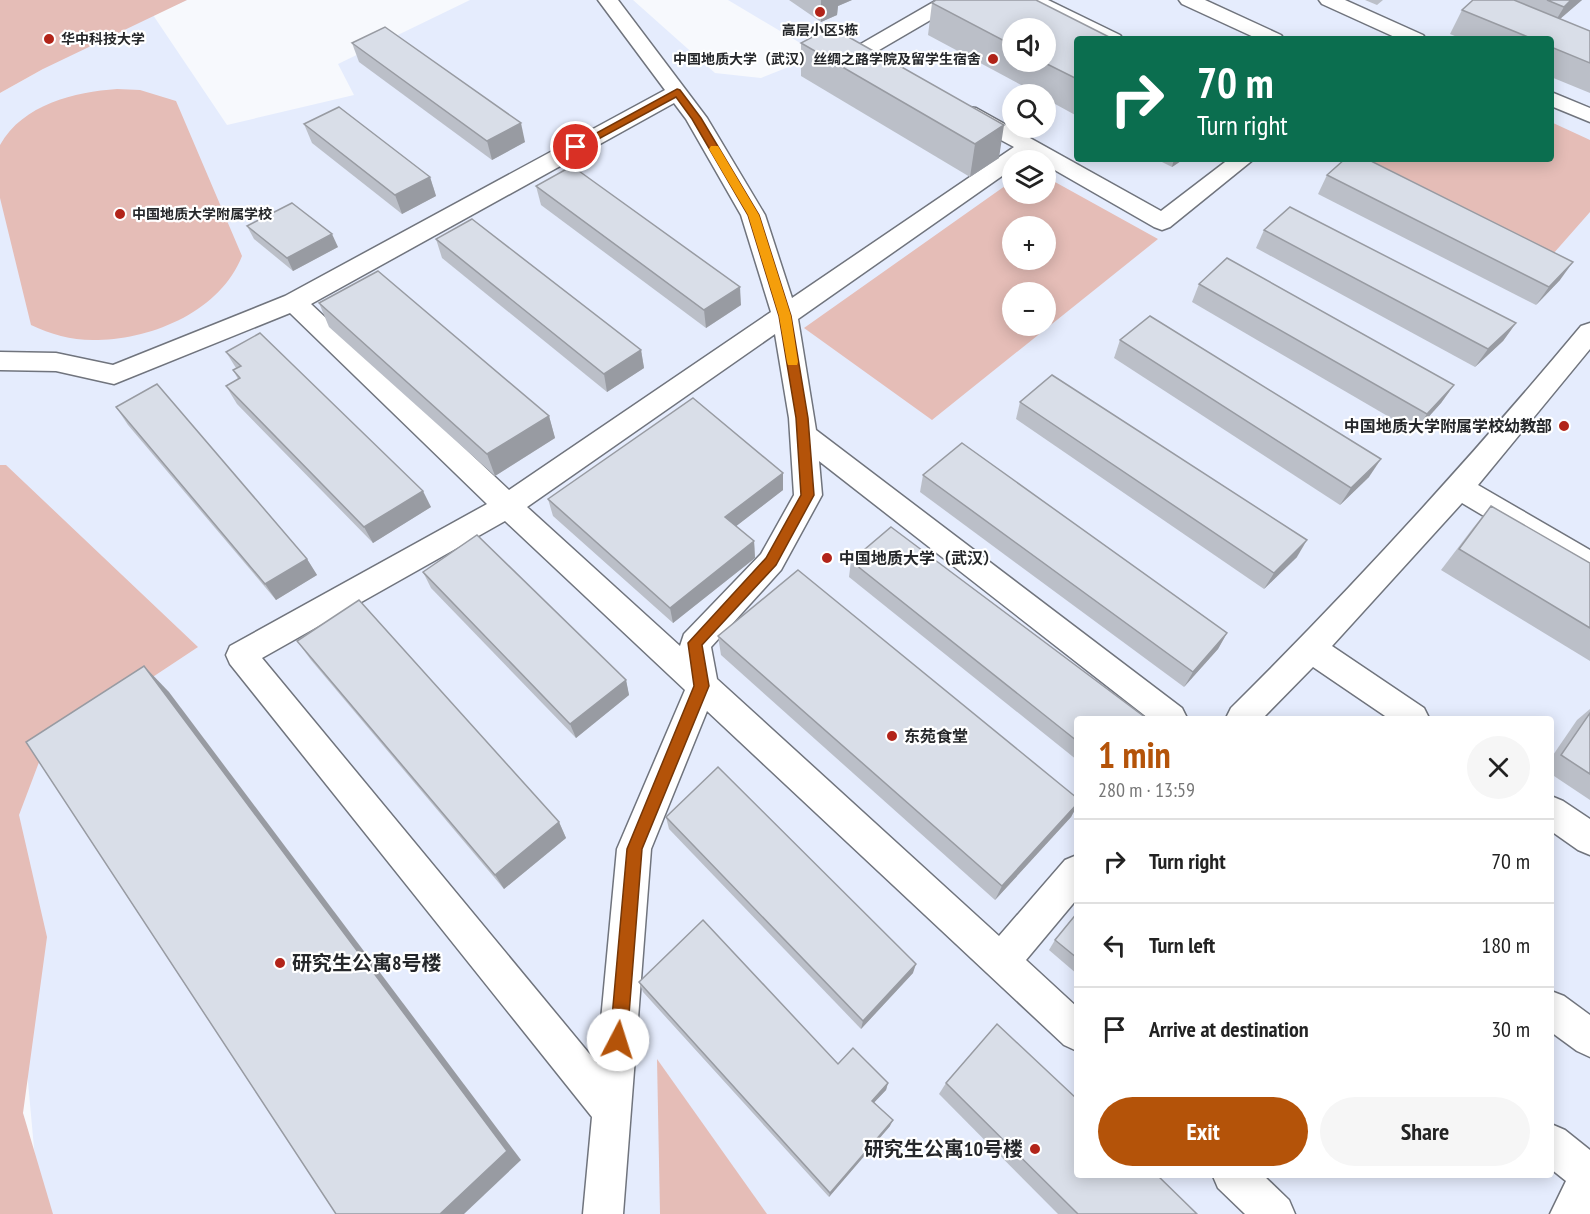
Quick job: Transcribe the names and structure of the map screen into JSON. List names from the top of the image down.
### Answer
{
  "places": [
    "高层小区5栋",
    "华中科技大学",
    "中国地质大学（武汉）丝绸之路学院及留学生宿舍",
    "中国地质大学附属学校",
    "中国地质大学附属学校幼教部",
    "中国地质大学（武汉）",
    "东苑食堂",
    "研究生公寓8号楼",
    "研究生公寓10号楼"
  ],
  "page": {
    "map_buttons": ["+", "−"],
    "turn": ["70 m", "Turn right"],
    "heading": ["1 min", "280 m · 13:59"],
    "list": [
      {
        "name": "Turn right",
        "value": "70 m"
      },
      {
        "name": "Turn left",
        "value": "180 m"
      },
      {
        "name": "Arrive at destination",
        "value": "30 m"
      }
    ],
    "buttons": ["Exit", "Share"]
  }
}
